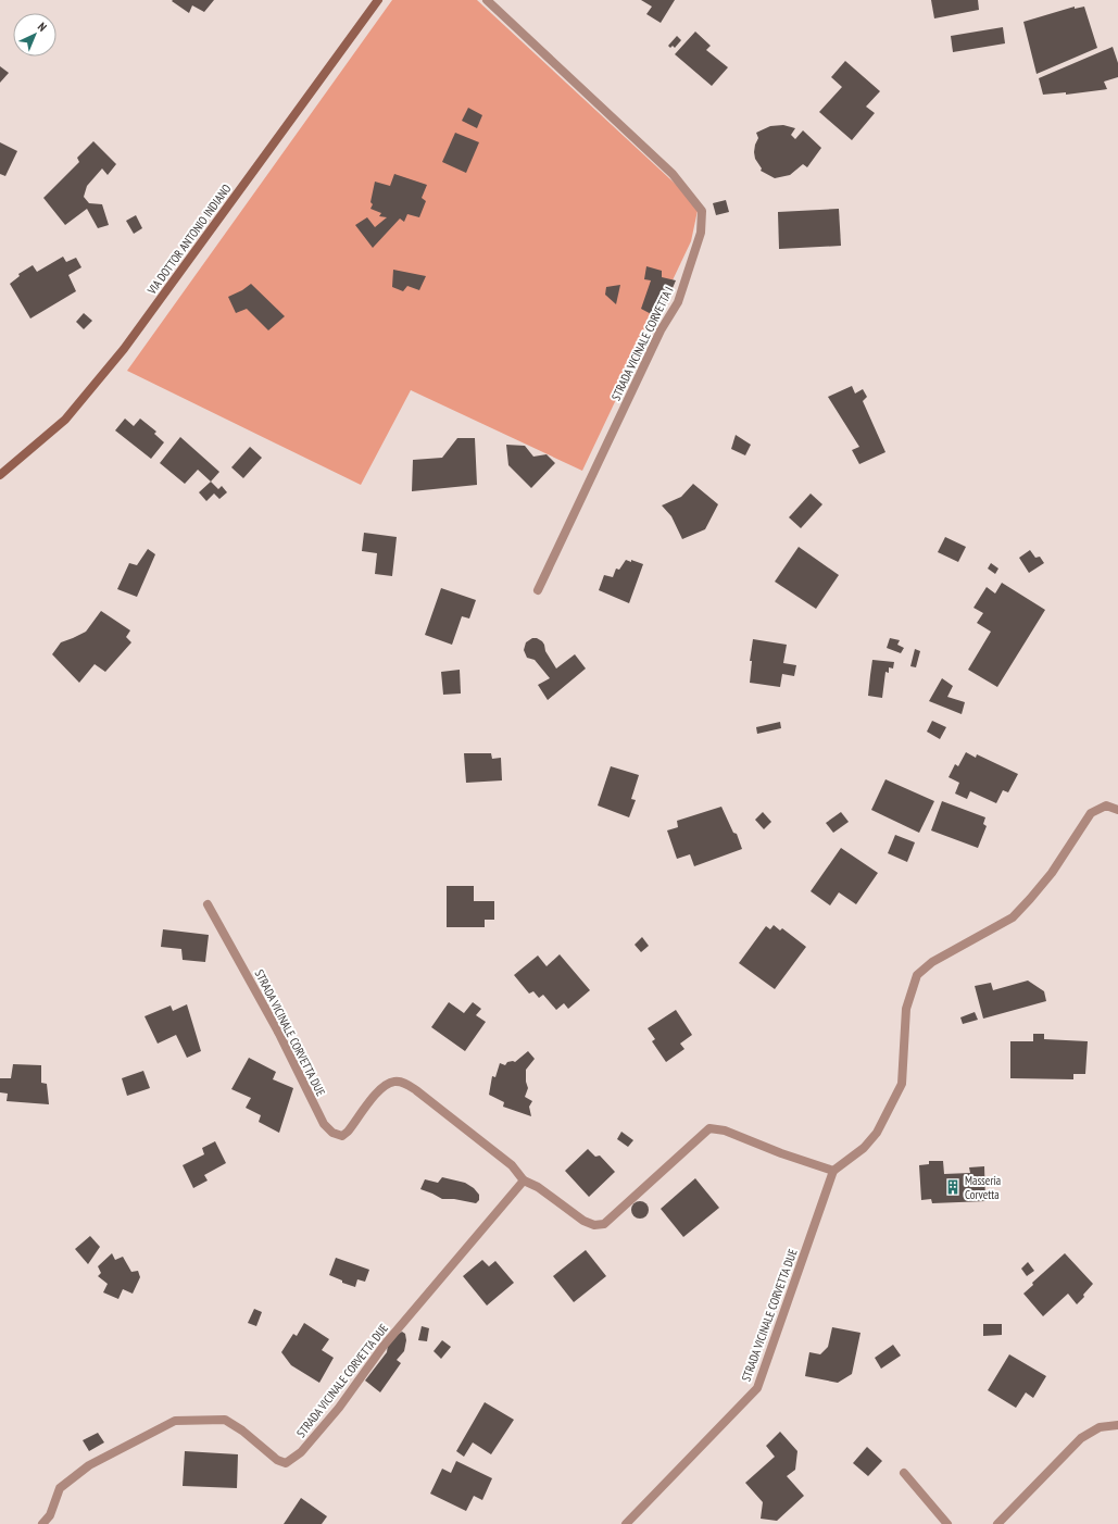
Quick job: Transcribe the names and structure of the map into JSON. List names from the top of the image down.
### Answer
{
  "streets": {
    "main road": ["VIA DOTTOR ANTONIO INDIANO"],
    "street": ["STRADA VICINALE CORVETTA I", "STRADA VICINALE CORVETTA DUE"]
  },
  "places": {
    "building": ["Masseria Corvetta"]
  },
  "north": "top right"
}
